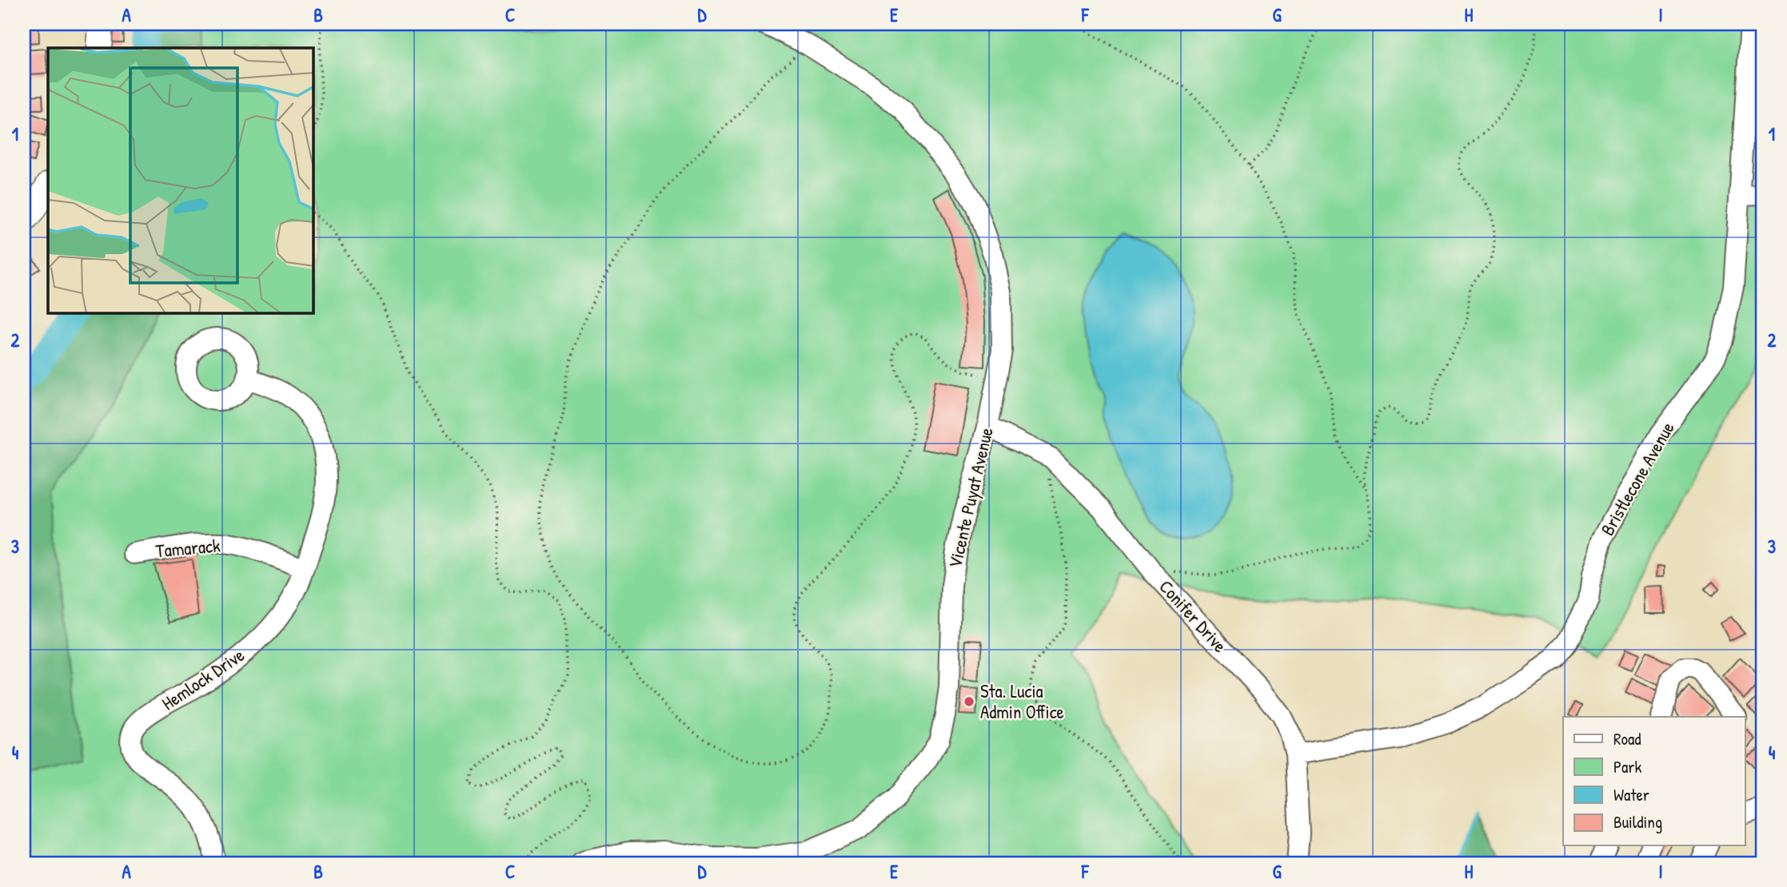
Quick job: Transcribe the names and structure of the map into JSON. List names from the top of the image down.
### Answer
{
  "streets": {
    "street": [
      "Bristlecone Avenue",
      "Vicente Puyat Avenue",
      "Tamarack",
      "Conifer Drive",
      "Hemlock Drive"
    ]
  },
  "crossings": [
    ["Bristlecone Avenue", "Conifer Drive"],
    ["Vicente Puyat Avenue", "Conifer Drive"],
    ["Tamarack", "Hemlock Drive"]
  ],
  "places": ["Sta. Lucia Admin Office"],
  "legend": [
    "Road",
    "Park",
    "Water",
    "Building"
  ],
  "grid": {
    "columns": [
      "A",
      "B",
      "C",
      "D",
      "E",
      "F",
      "G",
      "H",
      "I"
    ],
    "rows": [
      "1",
      "2",
      "3",
      "4"
    ]
  }
}
